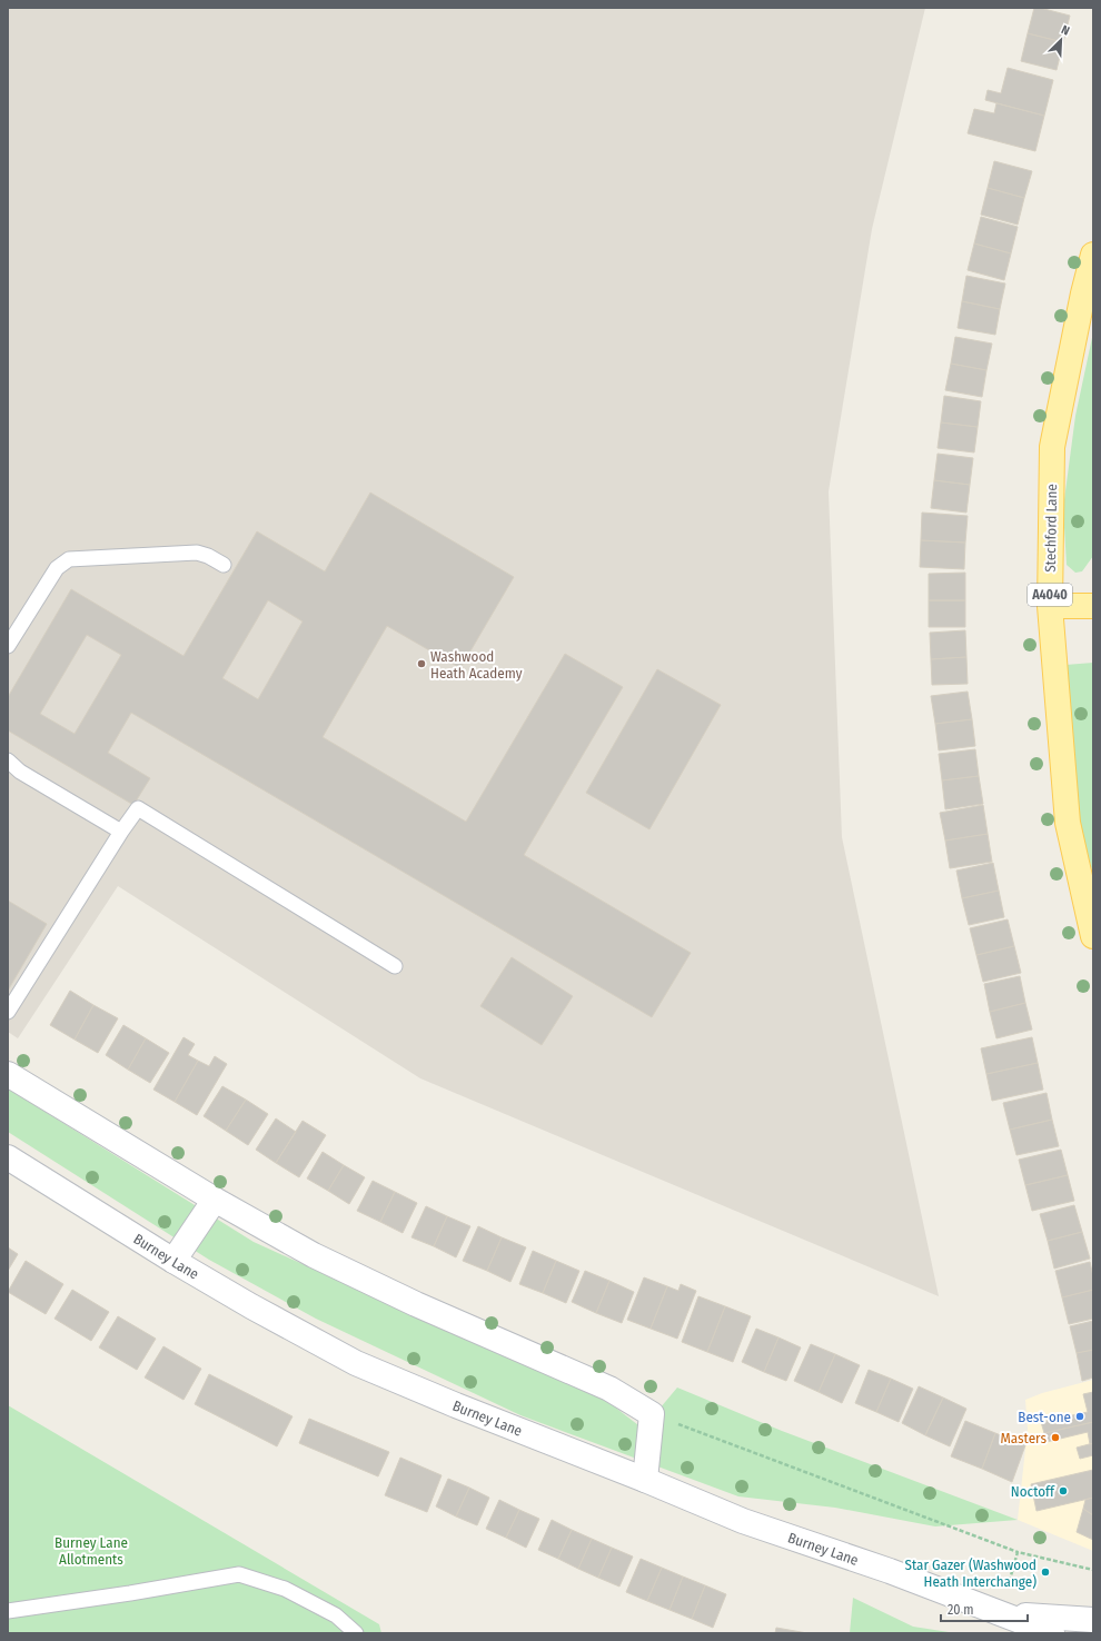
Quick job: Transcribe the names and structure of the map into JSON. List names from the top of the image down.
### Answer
{
  "streets": {
    "main road": ["Stechford Lane", "A4040"],
    "street": ["Burney Lane"]
  },
  "parks": ["Burney Lane Allotments"],
  "places": [
    "Washwood Heath Academy",
    "Best-one",
    "Masters",
    "Noctoff",
    "Star Gazer (Washwood Heath Interchange)"
  ],
  "scale_bar": "20 m",
  "north": "top right"
}
